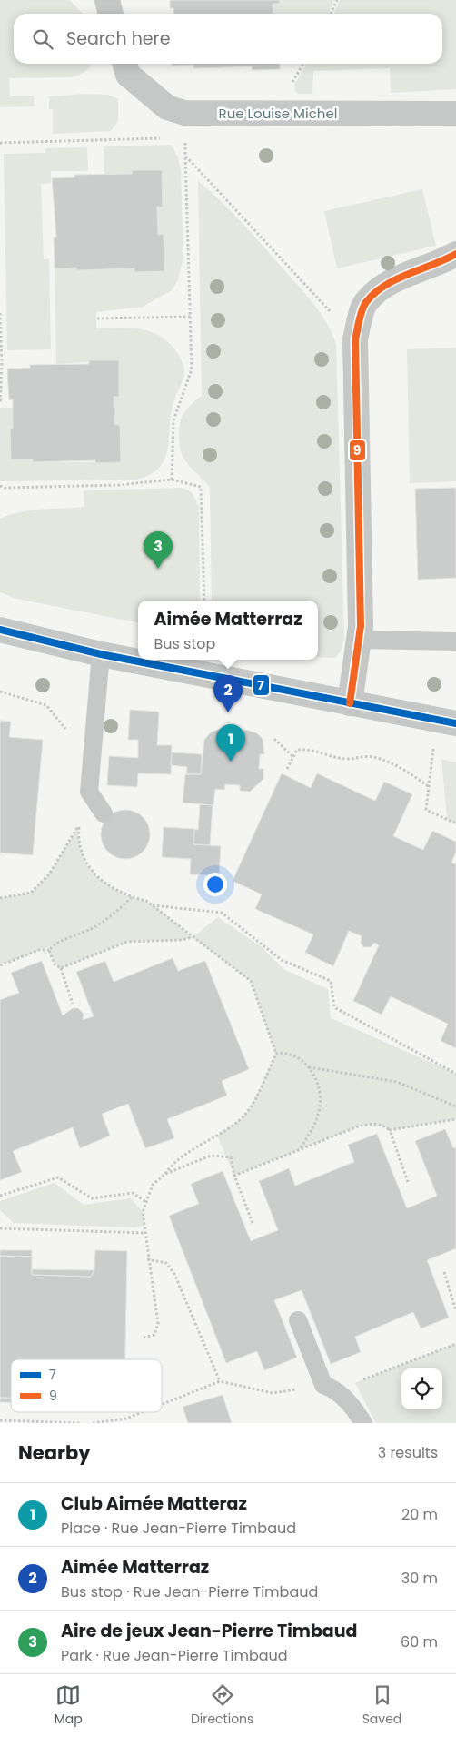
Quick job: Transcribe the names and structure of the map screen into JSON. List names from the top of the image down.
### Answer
{
  "streets": {
    "street": ["Rue Louise Michel"]
  },
  "lines": ["transit line 9", "transit line 7"],
  "legend": ["7", "9"],
  "page": {
    "search": "Search here",
    "pins": ["3", "2", "1"],
    "popup": ["Aimée Matterraz", "Bus stop"],
    "heading": ["Nearby", "3 results"],
    "list": [
      {
        "mark": "1",
        "name": "Club Aimée Matteraz",
        "note": "Place · Rue Jean-Pierre Timbaud",
        "value": "20 m"
      },
      {
        "mark": "2",
        "name": "Aimée Matterraz",
        "note": "Bus stop · Rue Jean-Pierre Timbaud",
        "value": "30 m"
      },
      {
        "mark": "3",
        "name": "Aire de jeux Jean-Pierre Timbaud",
        "note": "Park · Rue Jean-Pierre Timbaud",
        "value": "60 m"
      }
    ],
    "nav": ["Map", "Directions", "Saved"]
  }
}
